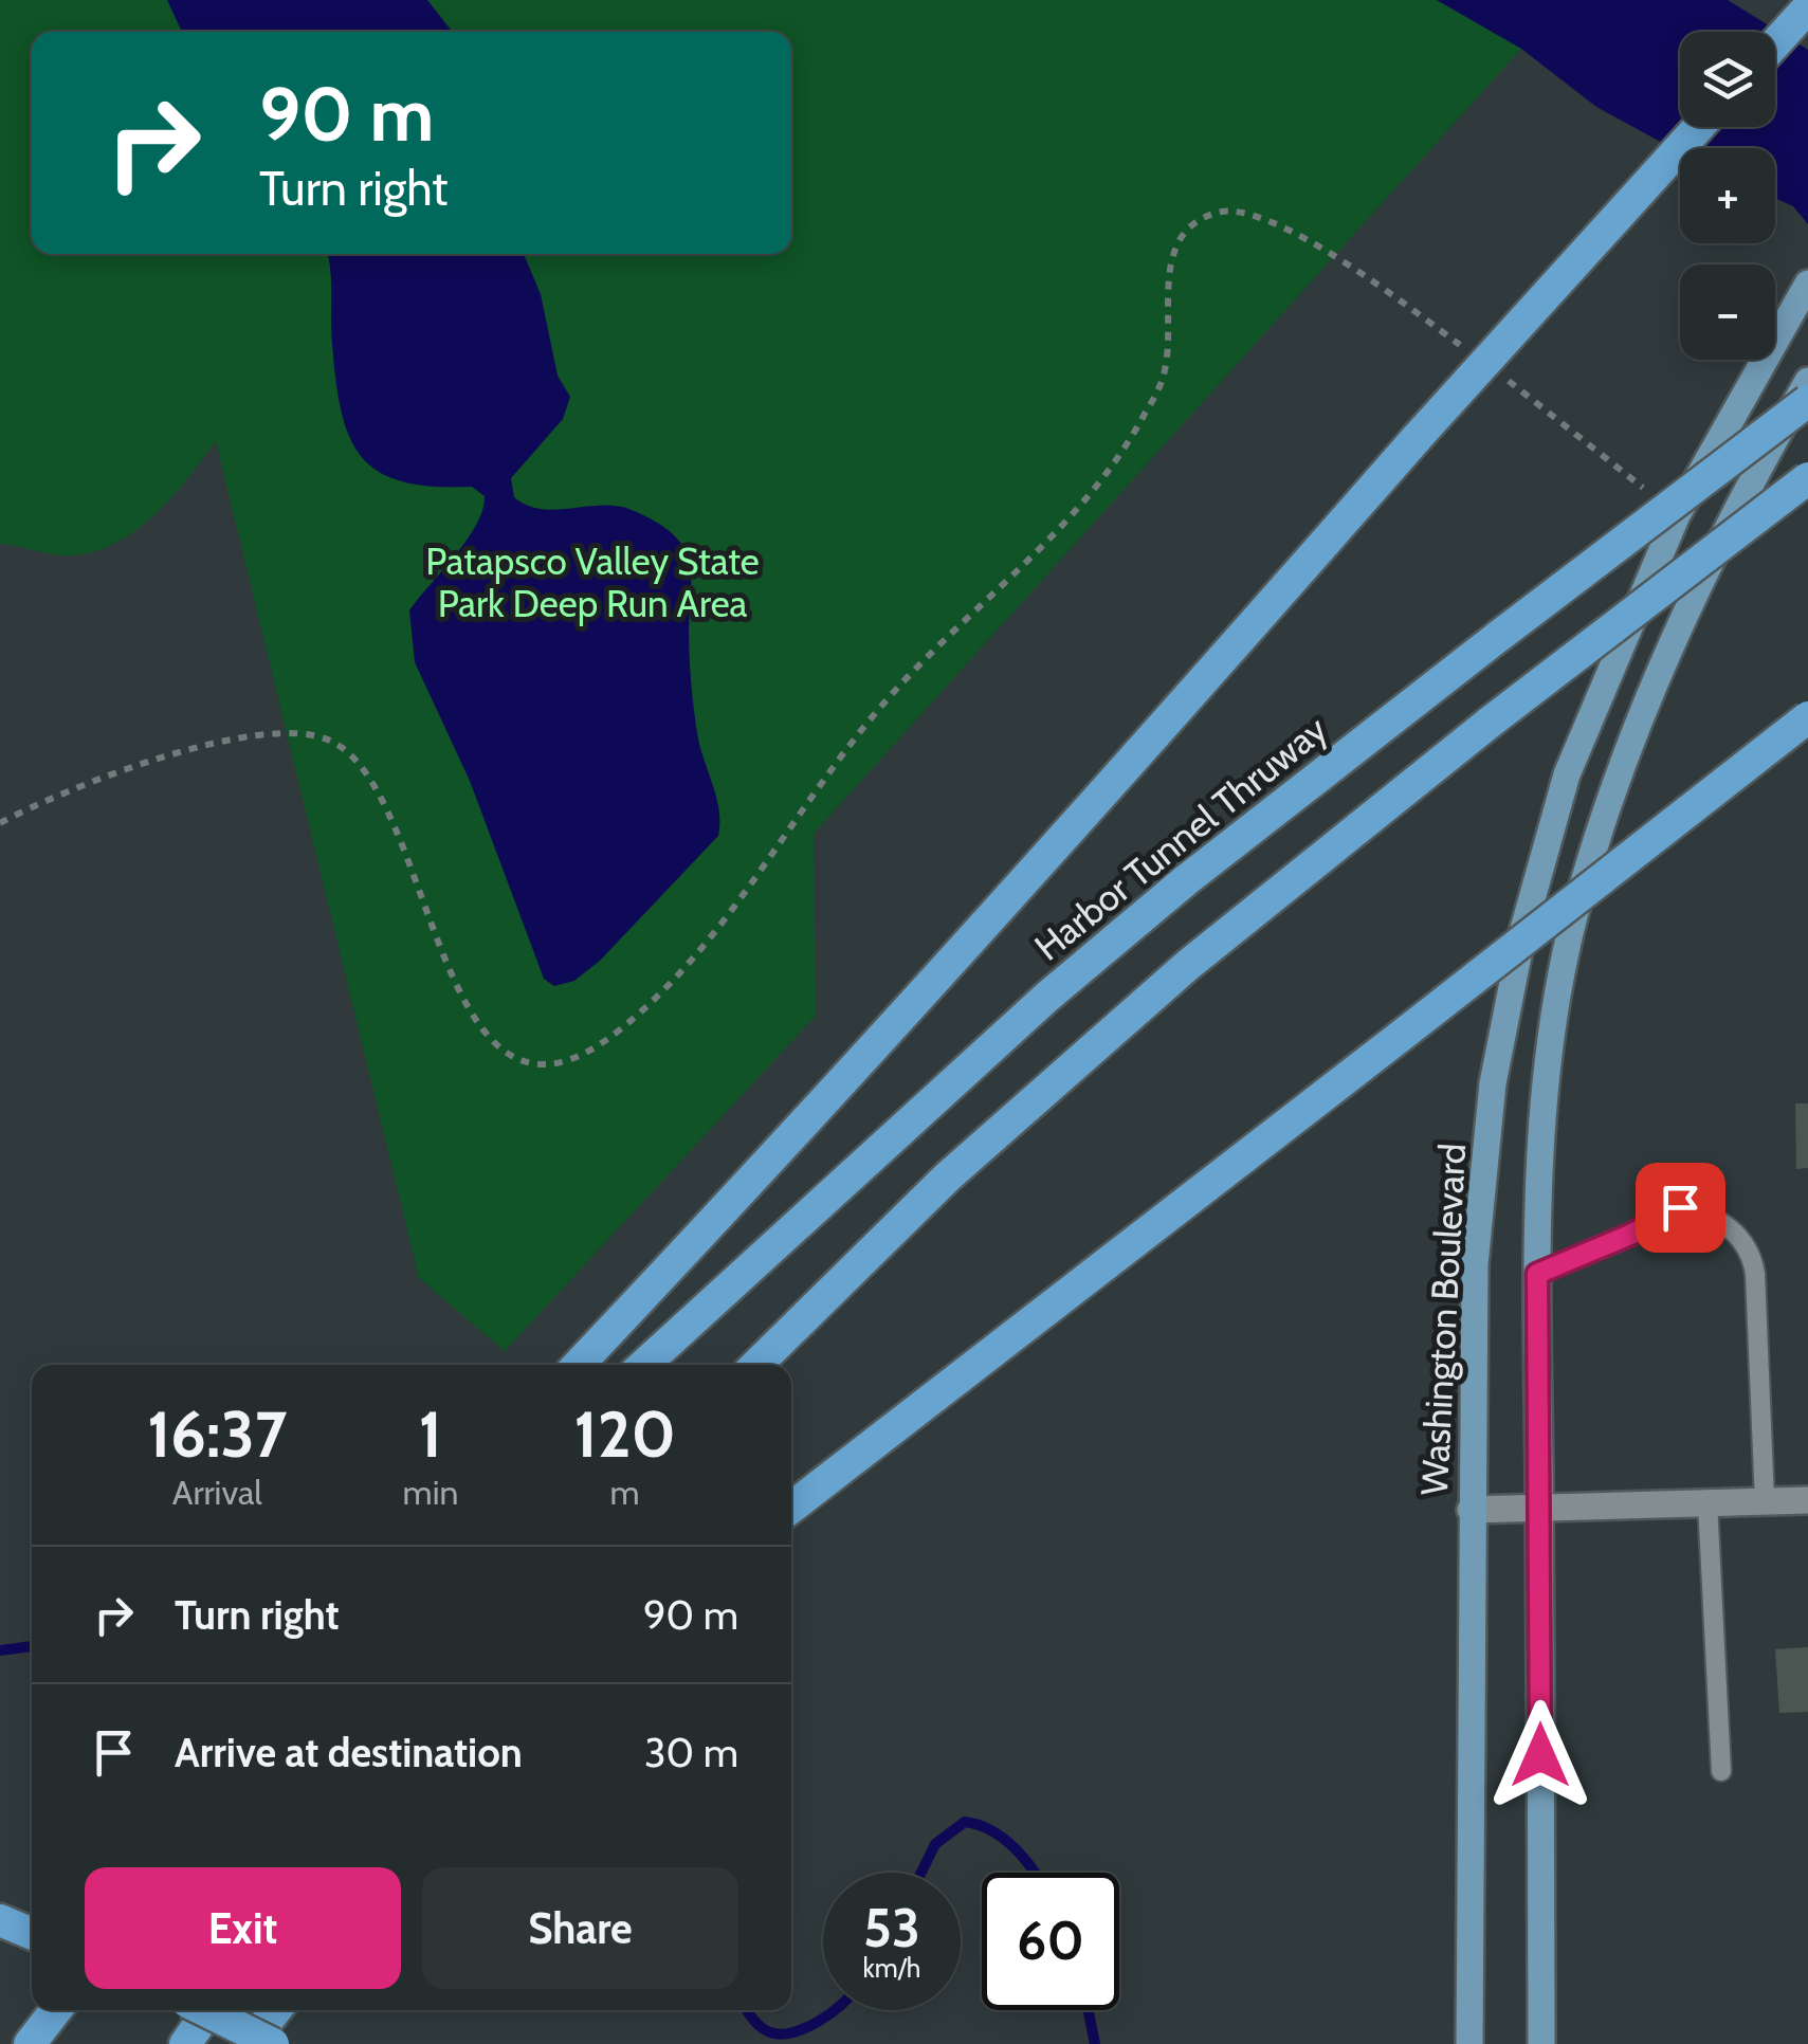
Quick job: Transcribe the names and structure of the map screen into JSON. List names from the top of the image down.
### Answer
{
  "streets": {
    "highway": ["Harbor Tunnel Thruway"],
    "main road": ["Washington Boulevard"]
  },
  "parks": ["Patapsco Valley State Park Deep Run Area"],
  "page": {
    "map_buttons": ["+", "−"],
    "turn": ["90 m", "Turn right"],
    "eta": [
      "16:37",
      "Arrival",
      "1",
      "min",
      "120",
      "m"
    ],
    "list": [
      {
        "name": "Turn right",
        "value": "90 m"
      },
      {
        "name": "Arrive at destination",
        "value": "30 m"
      }
    ],
    "buttons": ["Exit", "Share"],
    "speed": "53 km/h",
    "limit": "60"
  }
}
